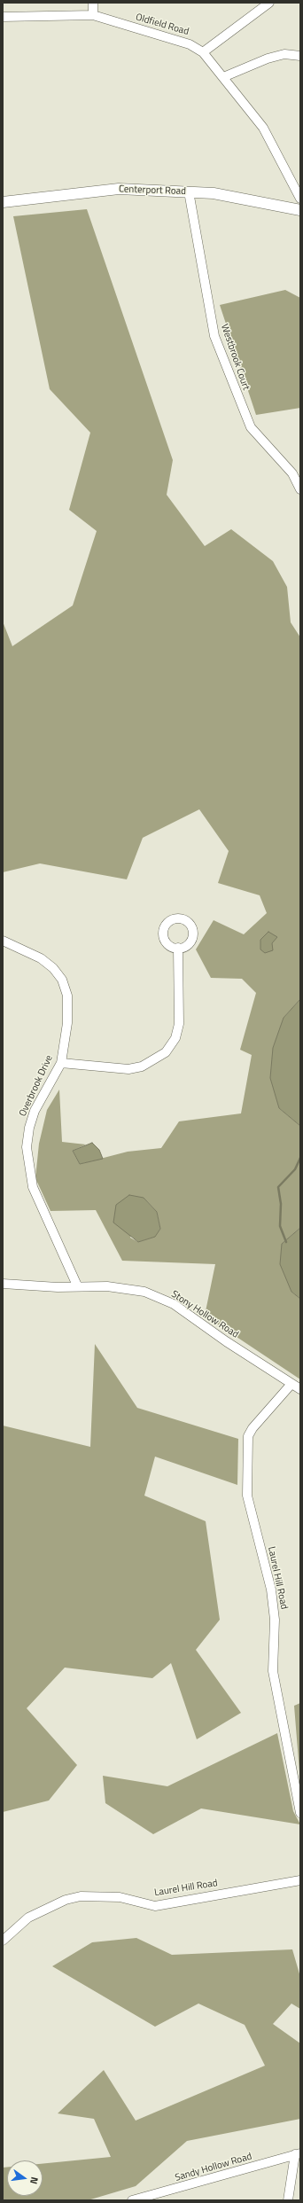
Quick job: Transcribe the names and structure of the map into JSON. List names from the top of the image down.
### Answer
{
  "streets": {
    "main road": ["Centerport Road"],
    "street": [
      "Oldfield Road",
      "Westbrook Court",
      "Overbrook Drive",
      "Stony Hollow Road",
      "Laurel Hill Road",
      "Sandy Hollow Road"
    ]
  },
  "crossings": [
    ["Centerport Road", "Westbrook Court"],
    ["Overbrook Drive", "Stony Hollow Road"],
    ["Stony Hollow Road", "Laurel Hill Road"]
  ],
  "north": "right"
}
